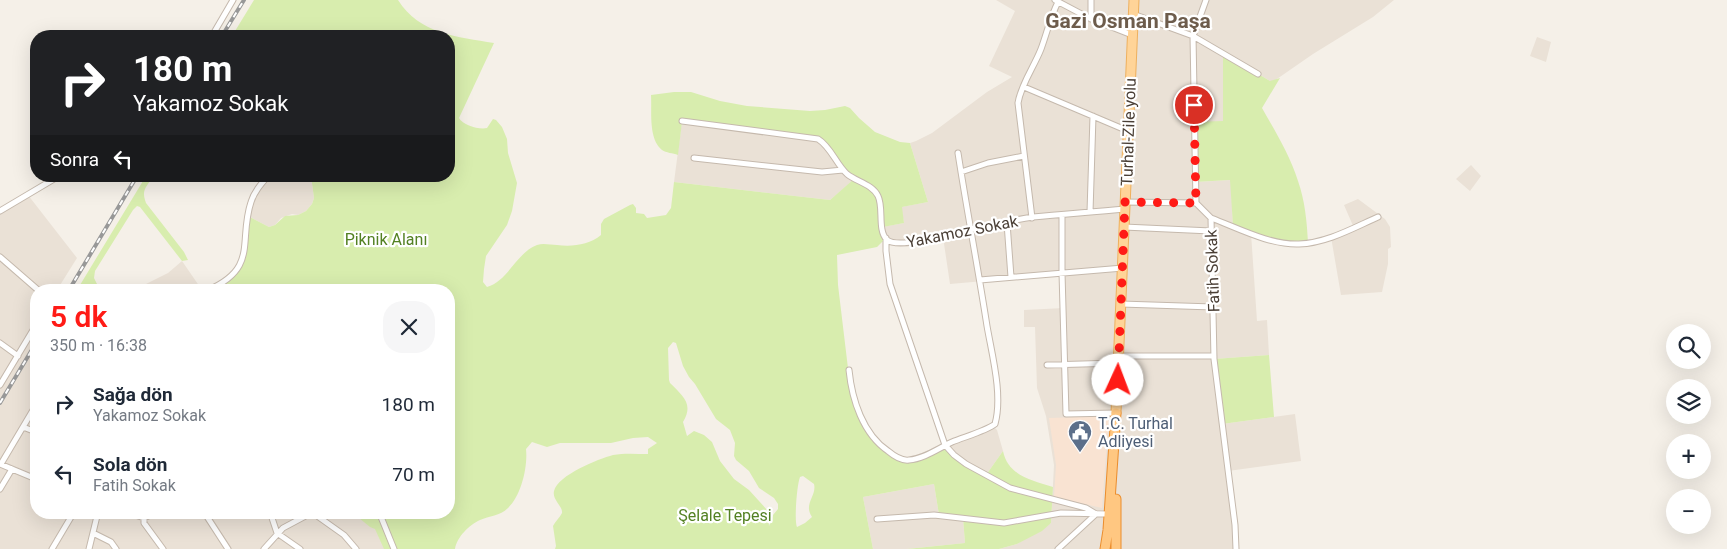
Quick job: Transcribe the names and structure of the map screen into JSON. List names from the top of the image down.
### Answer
{
  "streets": {
    "main road": ["Turhal-Zile yolu"],
    "street": ["Yakamoz Sokak", "Fatih Sokak"]
  },
  "crossings": [
    ["Turhal-Zile yolu", "Yakamoz Sokak"],
    ["Yakamoz Sokak", "Fatih Sokak"]
  ],
  "districts": ["Gazi Osman Paşa"],
  "parks": ["Piknik Alanı", "Şelale Tepesi"],
  "places": {
    "public building": ["T.C. Turhal Adliyesi"]
  },
  "page": {
    "turn": ["180 m", "Yakamoz Sokak"],
    "then": "Sonra",
    "heading": ["5 dk", "350 m · 16:38"],
    "map_buttons": ["+", "−"],
    "list": [
      {
        "name": "Sağa dön",
        "note": "Yakamoz Sokak",
        "value": "180 m"
      },
      {
        "name": "Sola dön",
        "note": "Fatih Sokak",
        "value": "70 m"
      }
    ]
  }
}
